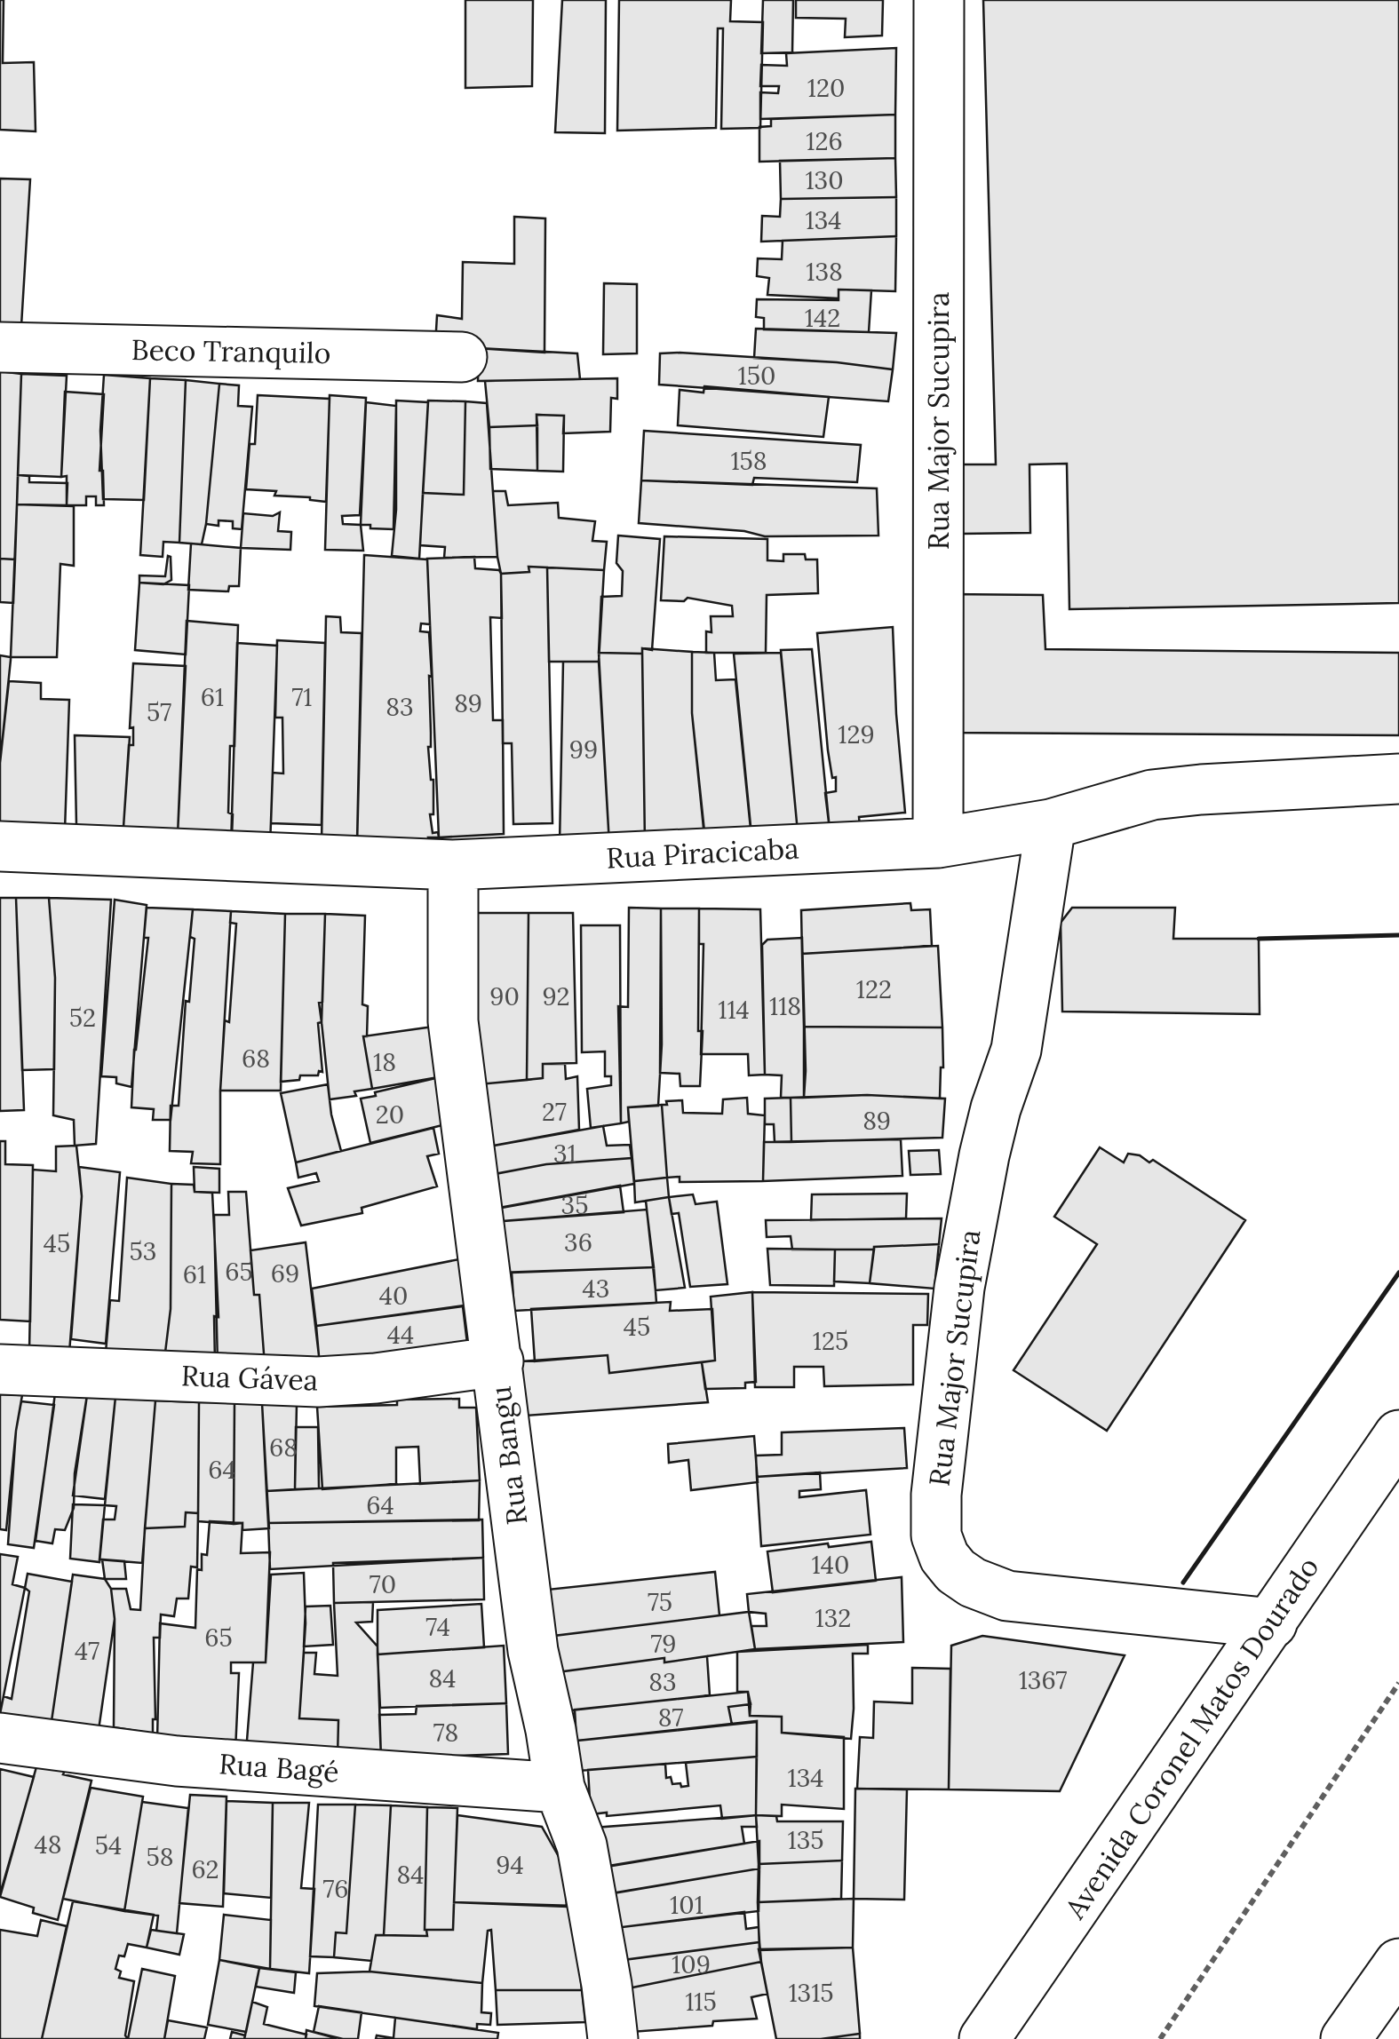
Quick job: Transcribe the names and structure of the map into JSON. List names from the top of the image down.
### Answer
{
  "streets": {
    "street": [
      "Beco Tranquilo",
      "Rua Major Sucupira",
      "Rua Piracicaba",
      "Rua Gávea",
      "Rua Bangu",
      "Avenida Coronel Matos Dourado",
      "Rua Bagé"
    ]
  },
  "crossings": [
    ["Rua Major Sucupira", "Rua Piracicaba"],
    ["Rua Major Sucupira", "Avenida Coronel Matos Dourado"],
    ["Rua Piracicaba", "Rua Bangu"],
    ["Rua Gávea", "Rua Bangu"],
    ["Rua Bangu", "Rua Bagé"]
  ],
  "house_numbers": [
    "120",
    "126",
    "130",
    "134",
    "138",
    "142",
    "150",
    "158",
    "61",
    "71",
    "89",
    "83",
    "57",
    "129",
    "99",
    "122",
    "90",
    "92",
    "118",
    "114",
    "52",
    "68",
    "18",
    "27",
    "20",
    "89",
    "31",
    "35",
    "36",
    "45",
    "53",
    "65",
    "69",
    "61",
    "43",
    "40",
    "45",
    "44",
    "125",
    "68",
    "64",
    "64",
    "140",
    "70",
    "75",
    "132",
    "74",
    "65",
    "79",
    "47",
    "84",
    "1367",
    "83",
    "87",
    "78",
    "134",
    "135",
    "48",
    "54",
    "58",
    "94",
    "62",
    "84",
    "76",
    "101",
    "109",
    "1315",
    "115"
  ]
}
